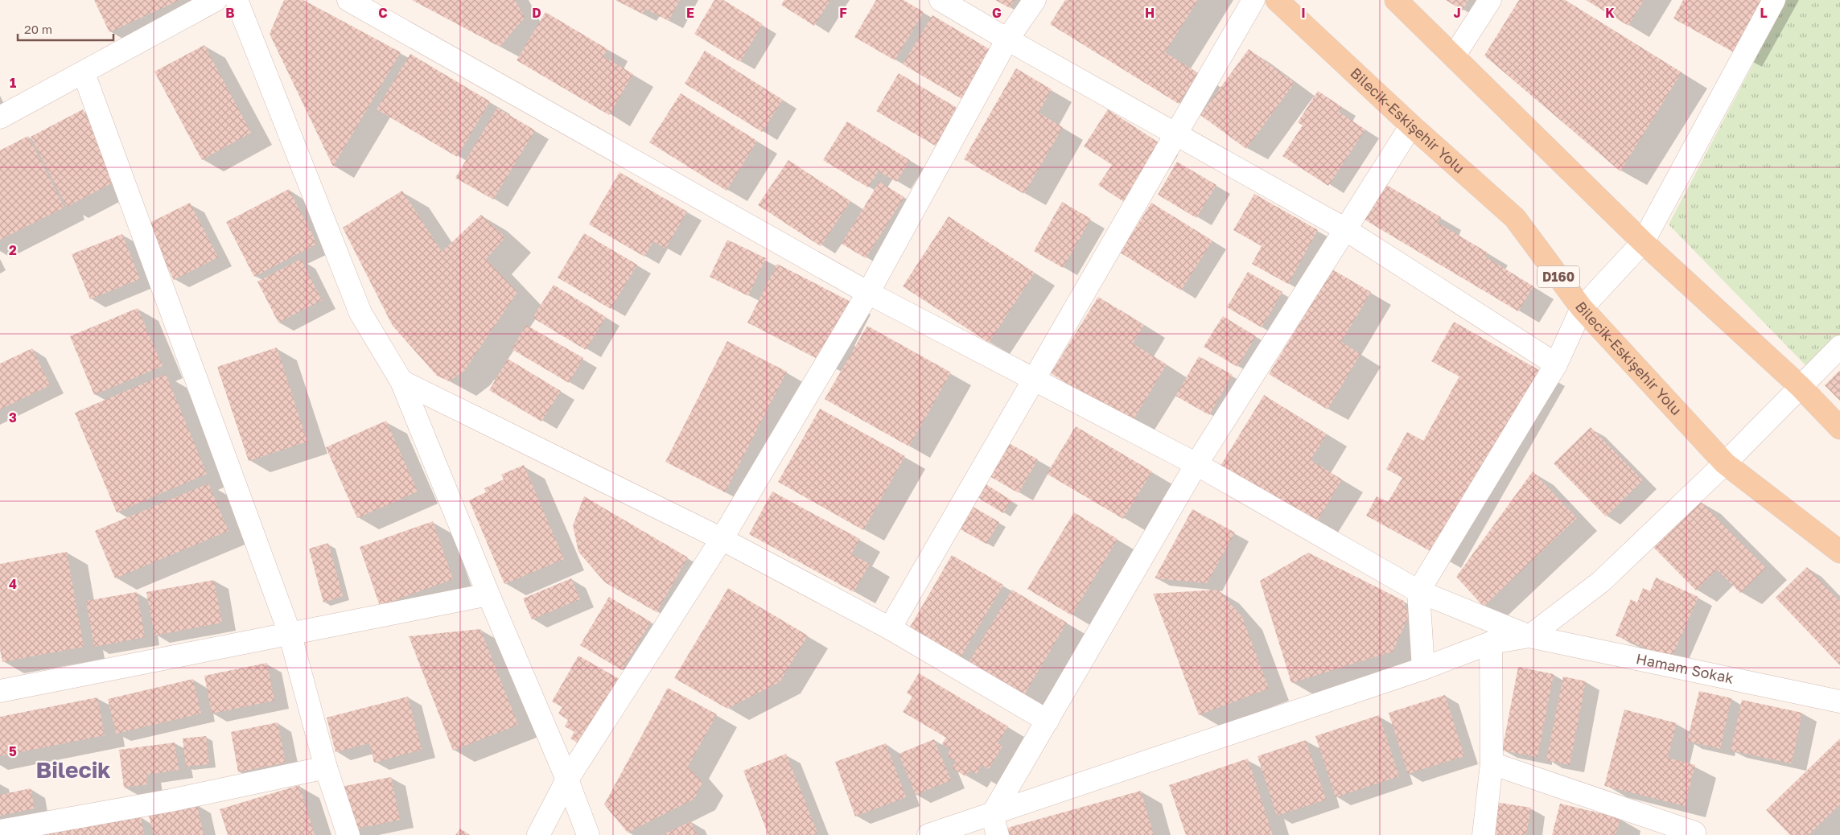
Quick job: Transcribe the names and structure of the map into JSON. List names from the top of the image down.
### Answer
{
  "streets": {
    "main road": ["Bilecik-Eskişehir Yolu", "D160"],
    "street": ["Hamam Sokak"]
  },
  "districts": ["Bilecik"],
  "scale_bar": "20 m",
  "grid": {
    "columns": [
      "B",
      "C",
      "D",
      "E",
      "F",
      "G",
      "H",
      "I",
      "J",
      "K",
      "L"
    ],
    "rows": [
      "1",
      "2",
      "3",
      "4",
      "5"
    ]
  }
}
